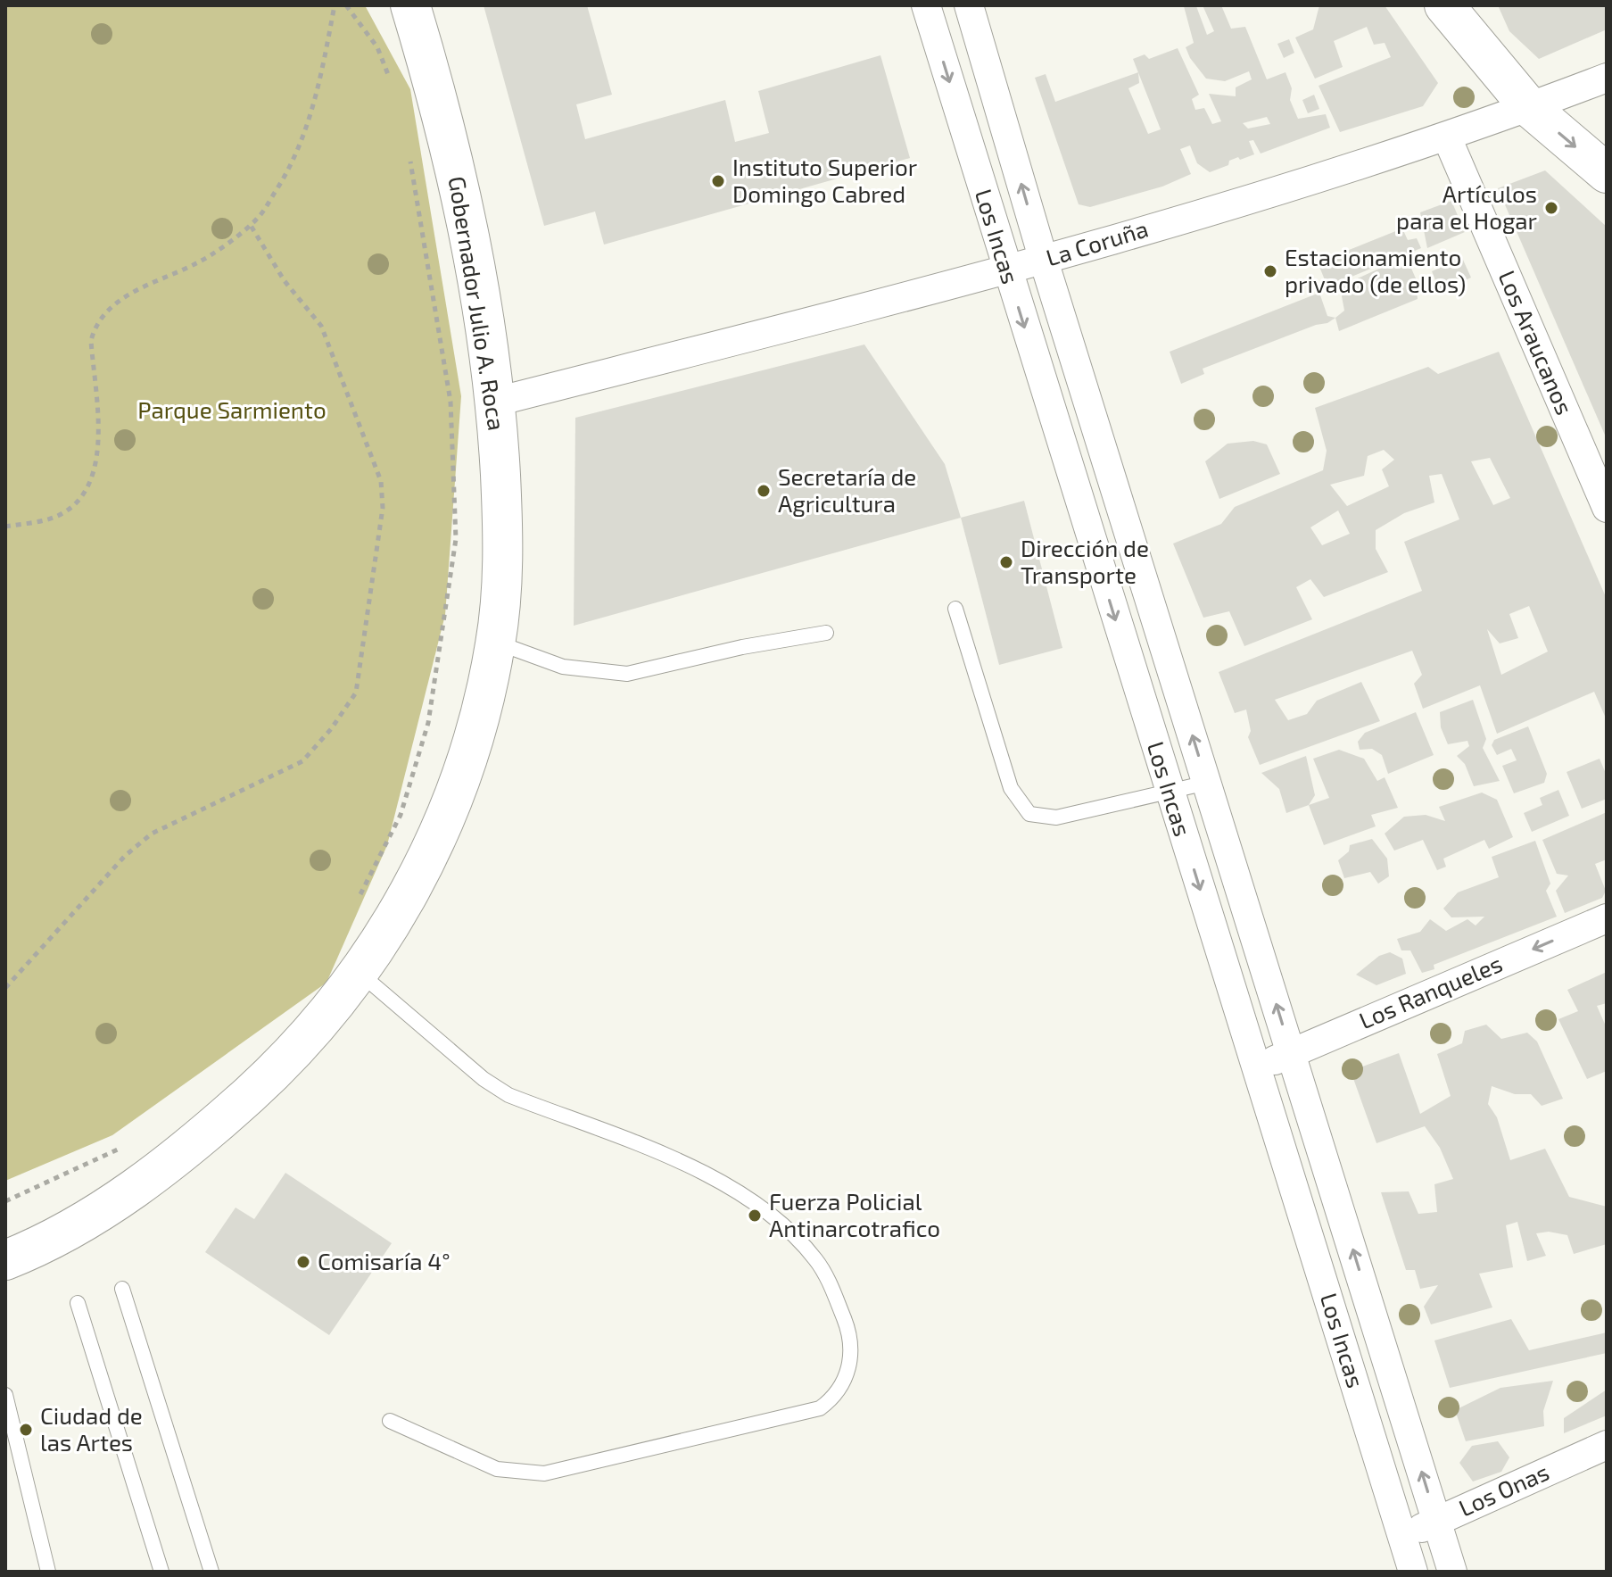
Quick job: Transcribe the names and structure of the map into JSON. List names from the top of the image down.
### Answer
{
  "streets": {
    "main road": ["Gobernador Julio A. Roca"],
    "street": [
      "Los Incas",
      "La Coruña",
      "Los Araucanos",
      "Los Ranqueles",
      "Los Onas"
    ]
  },
  "crossings": [
    ["Los Incas", "La Coruña"],
    ["Los Incas", "Los Ranqueles"],
    ["Los Incas", "Los Onas"],
    ["La Coruña", "Gobernador Julio A. Roca"],
    ["La Coruña", "Los Araucanos"]
  ],
  "one_way": ["Los Ranqueles"],
  "parks": ["Parque Sarmiento"],
  "places": [
    "Instituto Superior Domingo Cabred",
    "Artículos para el Hogar",
    "Estacionamiento privado (de ellos)",
    "Secretaría de Agricultura",
    "Dirección de Transporte",
    "Fuerza Policial Antinarcotrafico",
    "Comisaría 4°",
    "Ciudad de las Artes"
  ]
}
